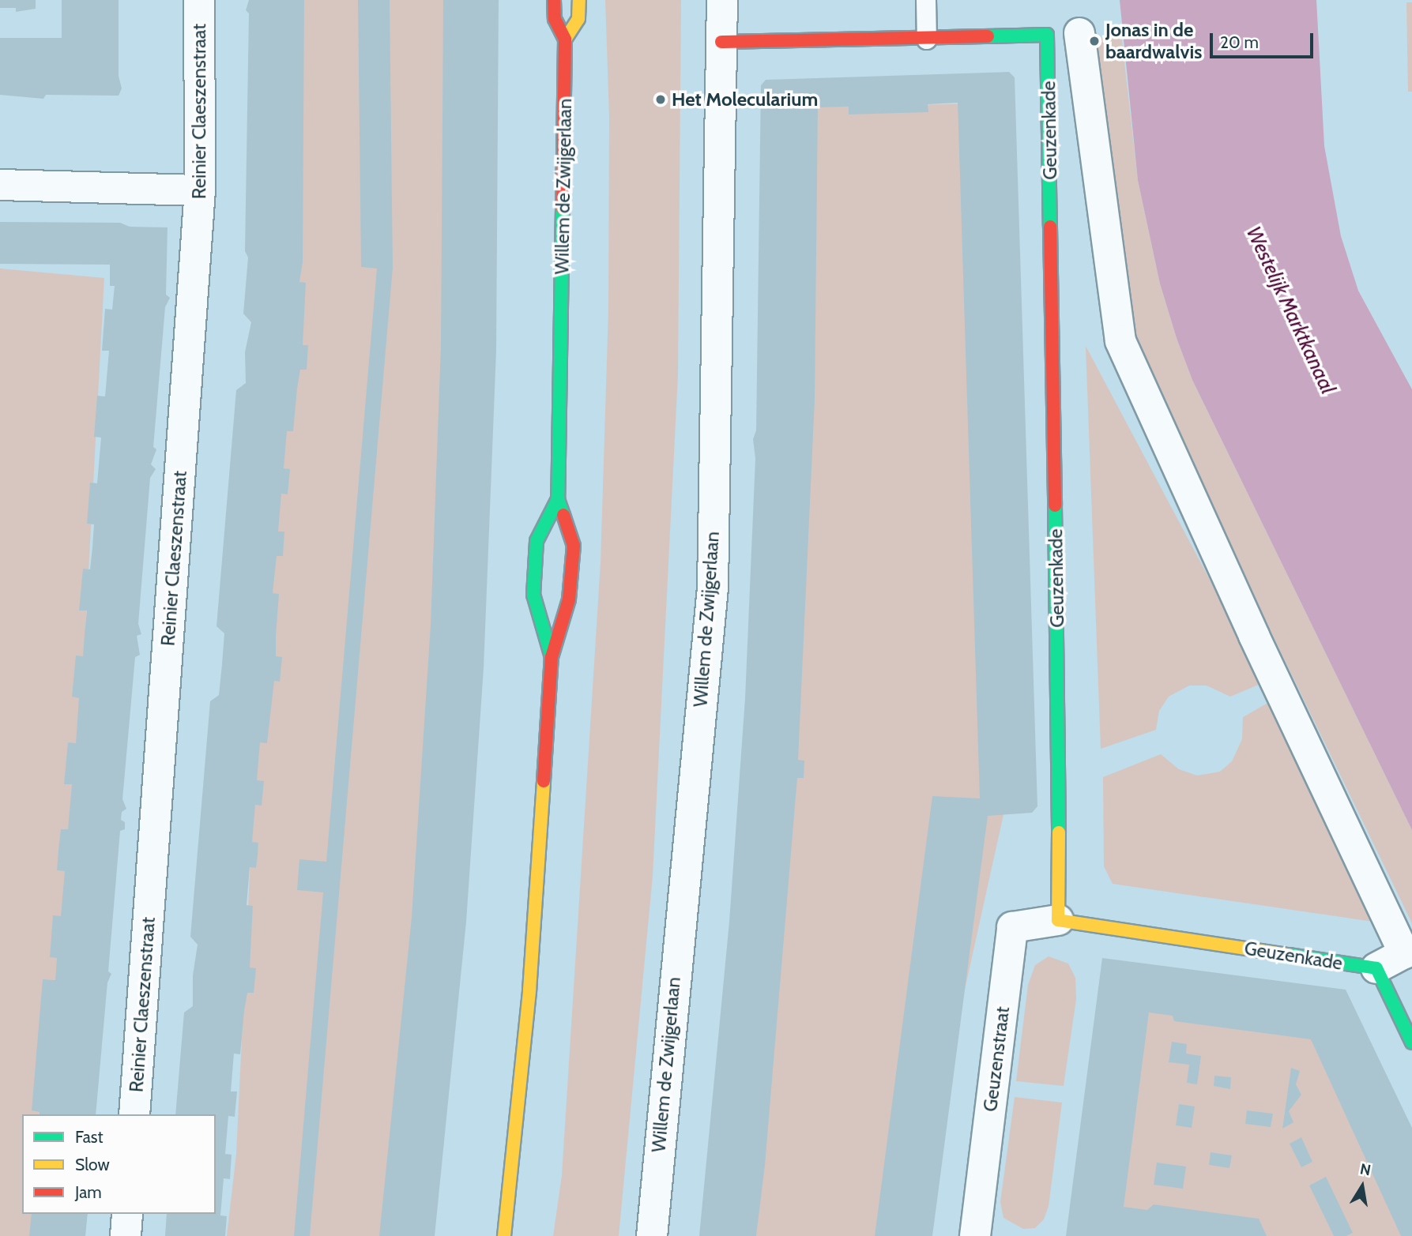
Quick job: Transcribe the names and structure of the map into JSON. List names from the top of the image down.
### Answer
{
  "streets": {
    "street": [
      "Reinier Claeszenstraat",
      "Geuzenkade",
      "Willem de Zwijgerlaan",
      "Geuzenstraat"
    ]
  },
  "crossings": [
    ["Geuzenkade", "Willem de Zwijgerlaan"],
    ["Geuzenkade", "Geuzenstraat"]
  ],
  "water": ["Westelijk Marktkanaal"],
  "places": ["Jonas in de baardwalvis", "Het Molecularium"],
  "legend": ["Fast", "Slow", "Jam"],
  "scale_bar": "20 m",
  "north": "top"
}
